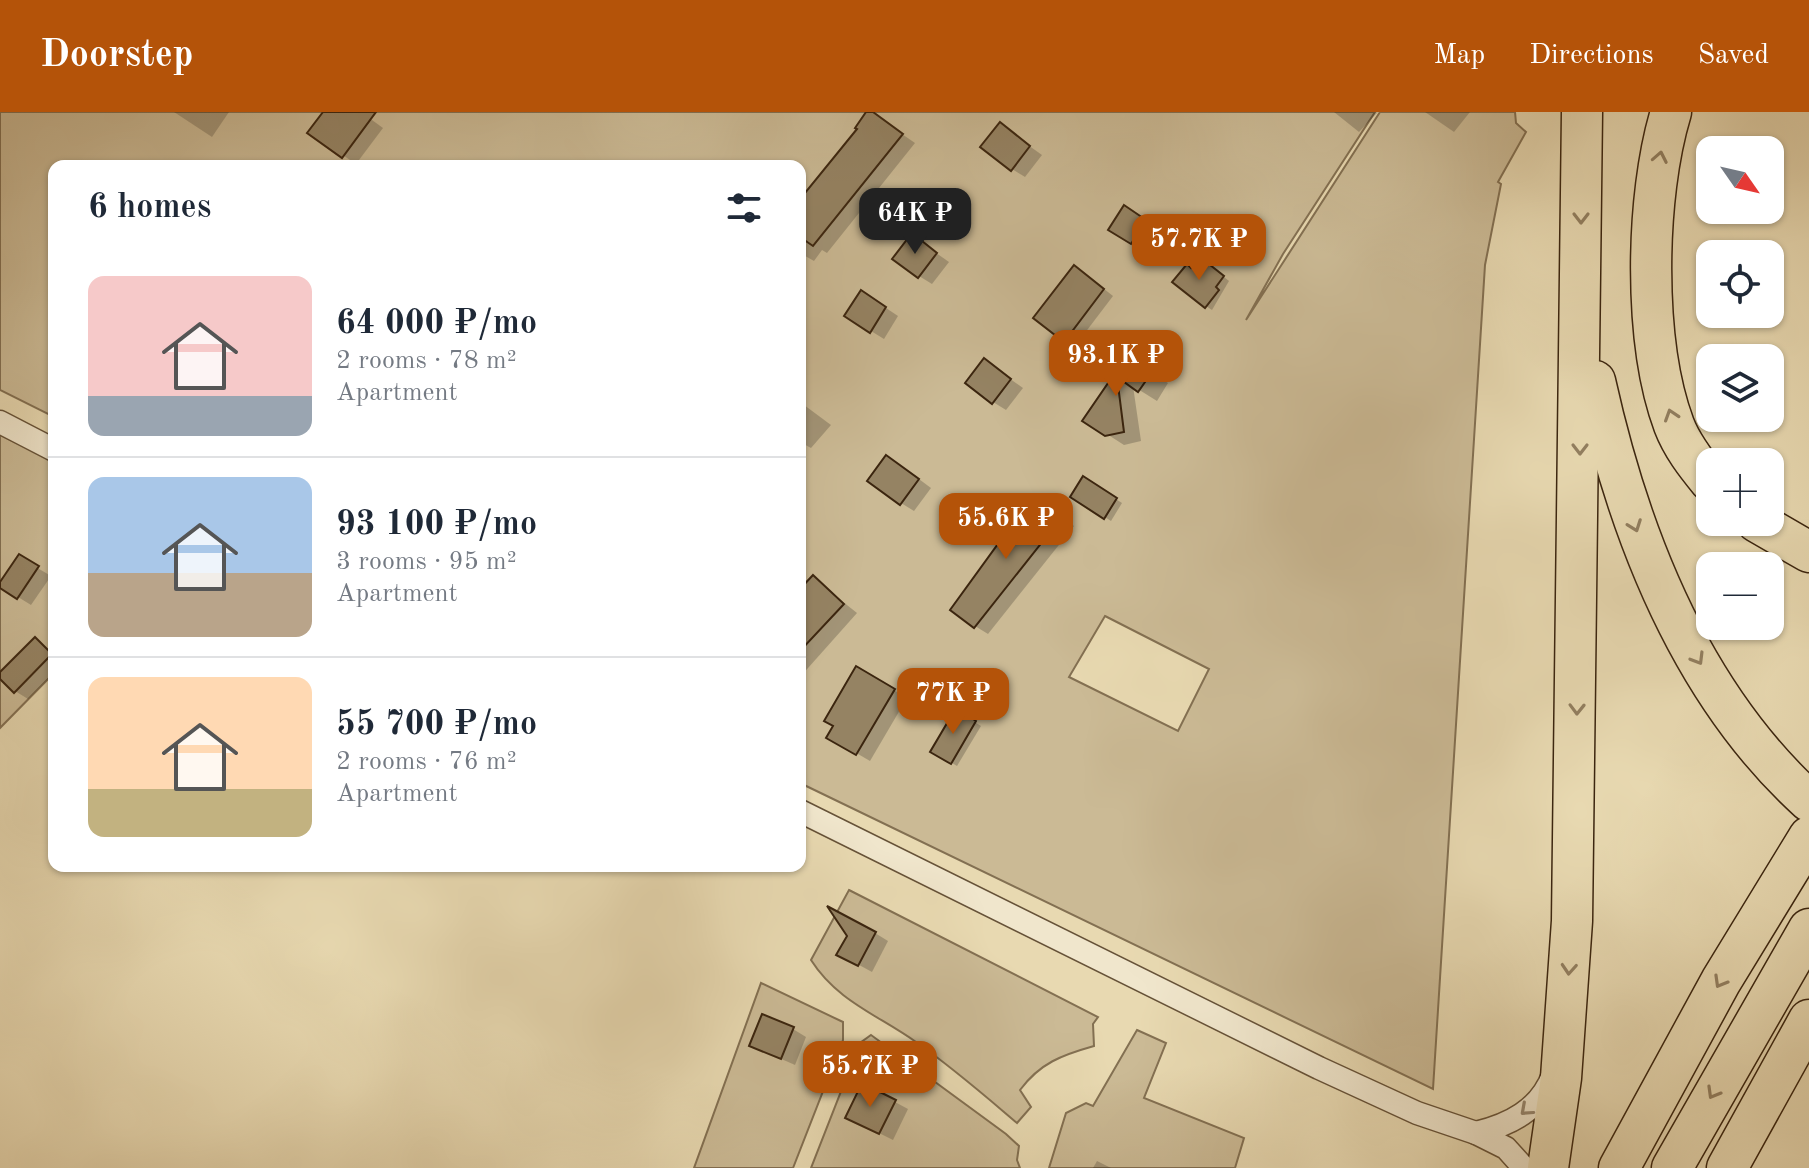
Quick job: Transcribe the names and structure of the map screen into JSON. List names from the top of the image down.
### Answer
{
  "north": "bottom right",
  "page": {
    "header": "Doorstep",
    "nav": ["Map", "Directions", "Saved"],
    "map_buttons": ["+", "−"],
    "heading": "6 homes",
    "price": [
      "64K ₽",
      "57.7K ₽",
      "93.1K ₽",
      "55.6K ₽",
      "77K ₽",
      "55.7K ₽"
    ],
    "list": [
      {
        "name": "64 000 ₽/mo",
        "note": "2 rooms · 78 m² · Apartment"
      },
      {
        "name": "93 100 ₽/mo",
        "note": "3 rooms · 95 m² · Apartment"
      },
      {
        "name": "55 700 ₽/mo",
        "note": "2 rooms · 76 m² · Apartment"
      }
    ]
  }
}
